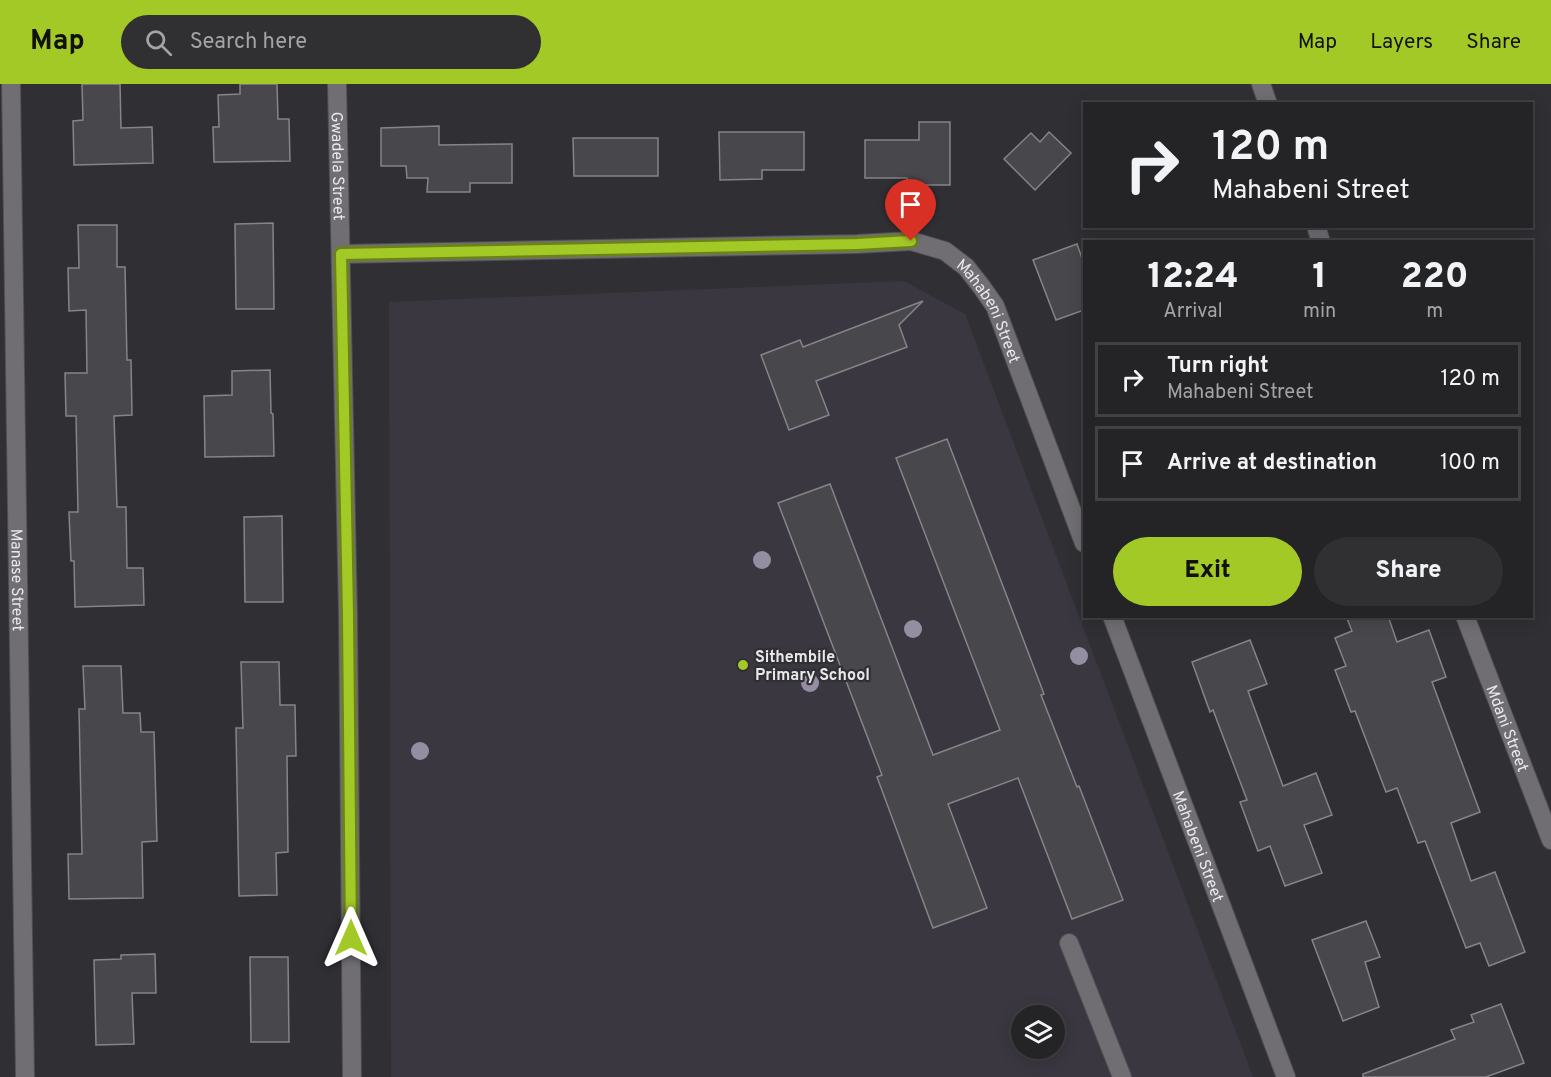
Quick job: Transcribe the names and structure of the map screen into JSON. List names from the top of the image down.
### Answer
{
  "streets": {
    "street": [
      "Gwadela Street",
      "Mahabeni Street",
      "Manase Street",
      "Mdani Street"
    ]
  },
  "crossings": [
    ["Gwadela Street", "Mahabeni Street"]
  ],
  "places": ["Sithembile Primary School"],
  "page": {
    "header": "Map",
    "search": "Search here",
    "nav": ["Map", "Layers", "Share"],
    "turn": ["120 m", "Mahabeni Street"],
    "eta": [
      "12:24",
      "Arrival",
      "1",
      "min",
      "220",
      "m"
    ],
    "list": [
      {
        "name": "Turn right",
        "note": "Mahabeni Street",
        "value": "120 m"
      },
      {
        "name": "Arrive at destination",
        "value": "100 m"
      }
    ],
    "buttons": ["Exit", "Share"]
  }
}
